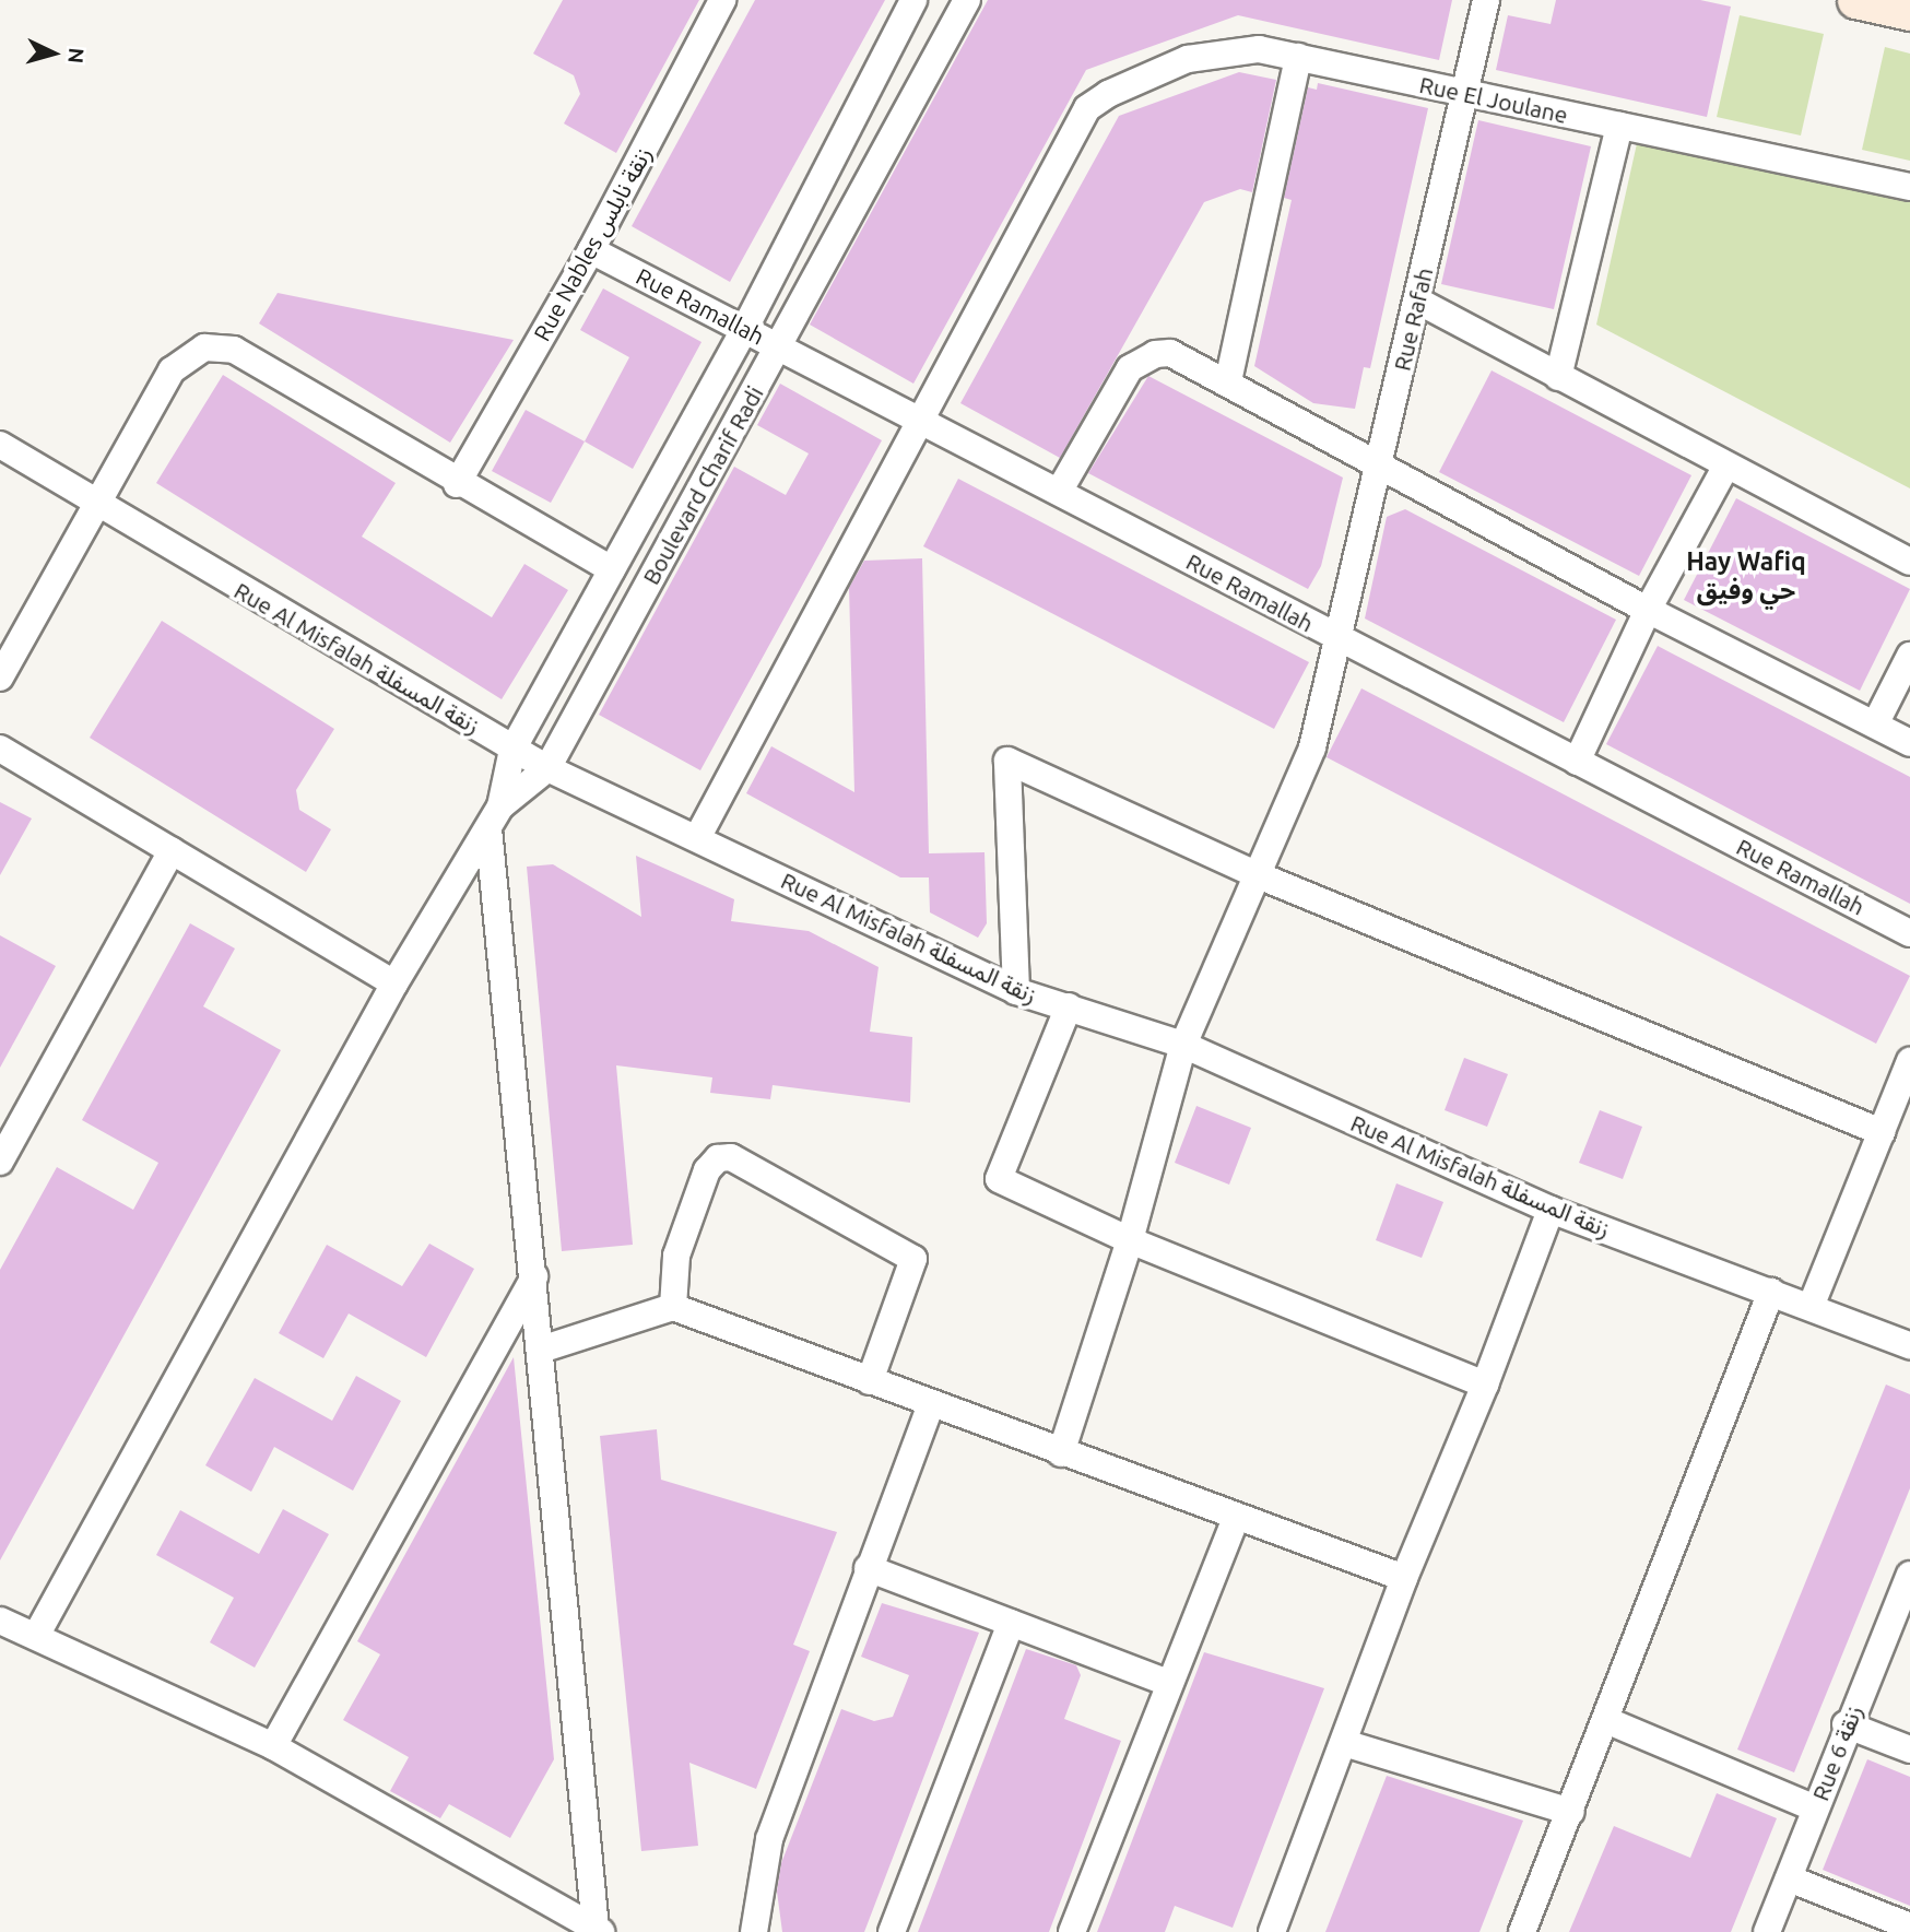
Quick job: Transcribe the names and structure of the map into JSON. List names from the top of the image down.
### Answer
{
  "streets": {
    "street": [
      "Rue El Joulane",
      "Rue Nables زنقة نابلس",
      "Rue Ramallah",
      "Rue Rafah",
      "Boulevard Charif Radi",
      "Rue Al Misfalah زنقة المسفلة",
      "Rue 6 زنقة"
    ]
  },
  "crossings": [
    ["Rue El Joulane", "Rue Ramallah"],
    ["Rue El Joulane", "Rue Rafah"],
    ["Rue Nables زنقة نابلس", "Rue Ramallah"],
    ["Rue Ramallah", "Rue Rafah"],
    ["Rue Ramallah", "Boulevard Charif Radi"],
    ["Rue Rafah", "Rue Al Misfalah زنقة المسفلة"],
    ["Boulevard Charif Radi", "Rue Al Misfalah زنقة المسفلة"]
  ],
  "districts": ["Hay Wafiq حي وفيق"],
  "north": "right"
}
